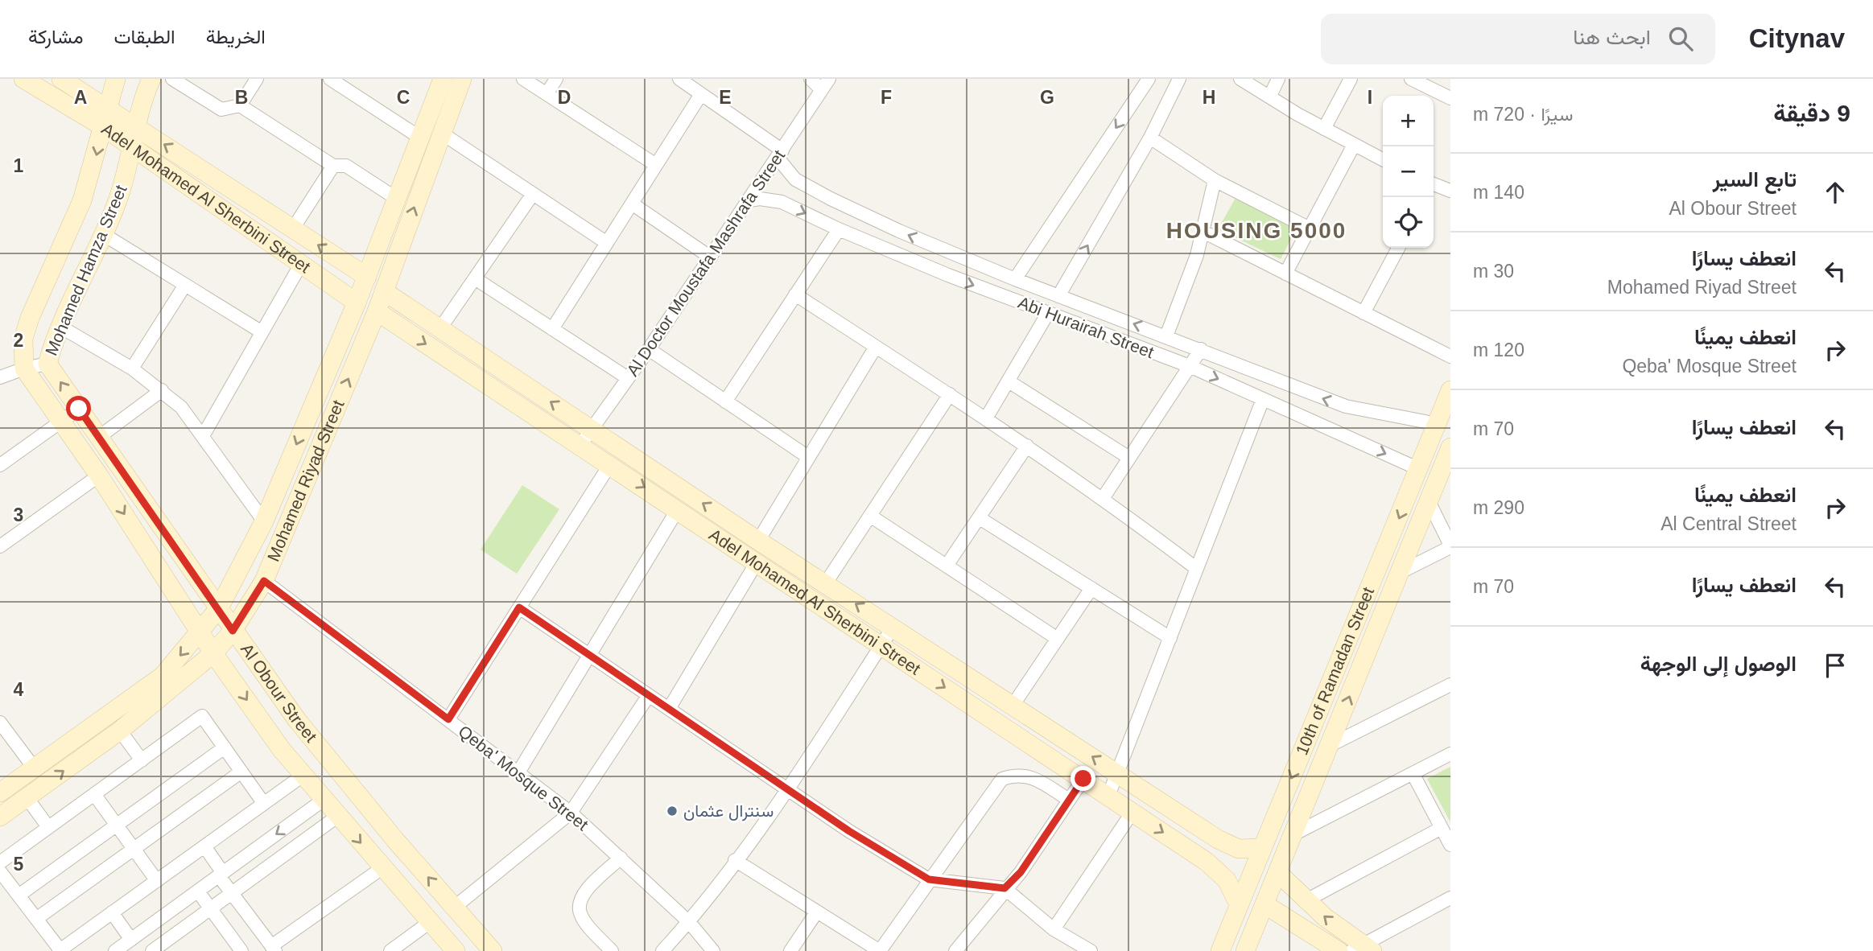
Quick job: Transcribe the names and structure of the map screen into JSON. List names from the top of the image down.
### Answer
{
  "streets": {
    "street": [
      "Adel Mohamed Al Sherbini Street",
      "Al Doctor Moustafa Mashrafa Street",
      "Mohamed Hamza Street",
      "Abi Hurairah Street",
      "Mohamed Riyad Street",
      "10th of Ramadan Street",
      "Al Obour Street",
      "Qeba' Mosque Street"
    ]
  },
  "crossings": [
    ["Adel Mohamed Al Sherbini Street", "Al Doctor Moustafa Mashrafa Street"],
    ["Adel Mohamed Al Sherbini Street", "Mohamed Hamza Street"],
    ["Adel Mohamed Al Sherbini Street", "Mohamed Riyad Street"],
    ["Adel Mohamed Al Sherbini Street", "10th of Ramadan Street"],
    ["Al Doctor Moustafa Mashrafa Street", "Abi Hurairah Street"],
    ["Mohamed Hamza Street", "Al Obour Street"],
    ["Abi Hurairah Street", "10th of Ramadan Street"],
    ["Mohamed Riyad Street", "Al Obour Street"],
    ["Mohamed Riyad Street", "Qeba' Mosque Street"]
  ],
  "districts": ["HOUSING 5000"],
  "places": ["سنترال عثمان"],
  "page": {
    "header": "Citynav",
    "search": "ابحث هنا",
    "nav": ["الخريطة", "الطبقات", "مشاركة"],
    "heading": ["9 دقيقة", "سيرًا · 720 m"],
    "map_buttons": ["+", "−"],
    "list": [
      ["تابع السير", "Al Obour Street", "140 m"],
      ["انعطف يسارًا", "Mohamed Riyad Street", "30 m"],
      ["انعطف يمينًا", "Qeba' Mosque Street", "120 m"],
      ["انعطف يسارًا", "70 m"],
      ["انعطف يمينًا", "Al Central Street", "290 m"],
      ["انعطف يسارًا", "70 m"],
      "الوصول إلى الوجهة"
    ]
  },
  "grid": {
    "columns": [
      "A",
      "B",
      "C",
      "D",
      "E",
      "F",
      "G",
      "H",
      "I"
    ],
    "rows": [
      "1",
      "2",
      "3",
      "4",
      "5"
    ]
  }
}
